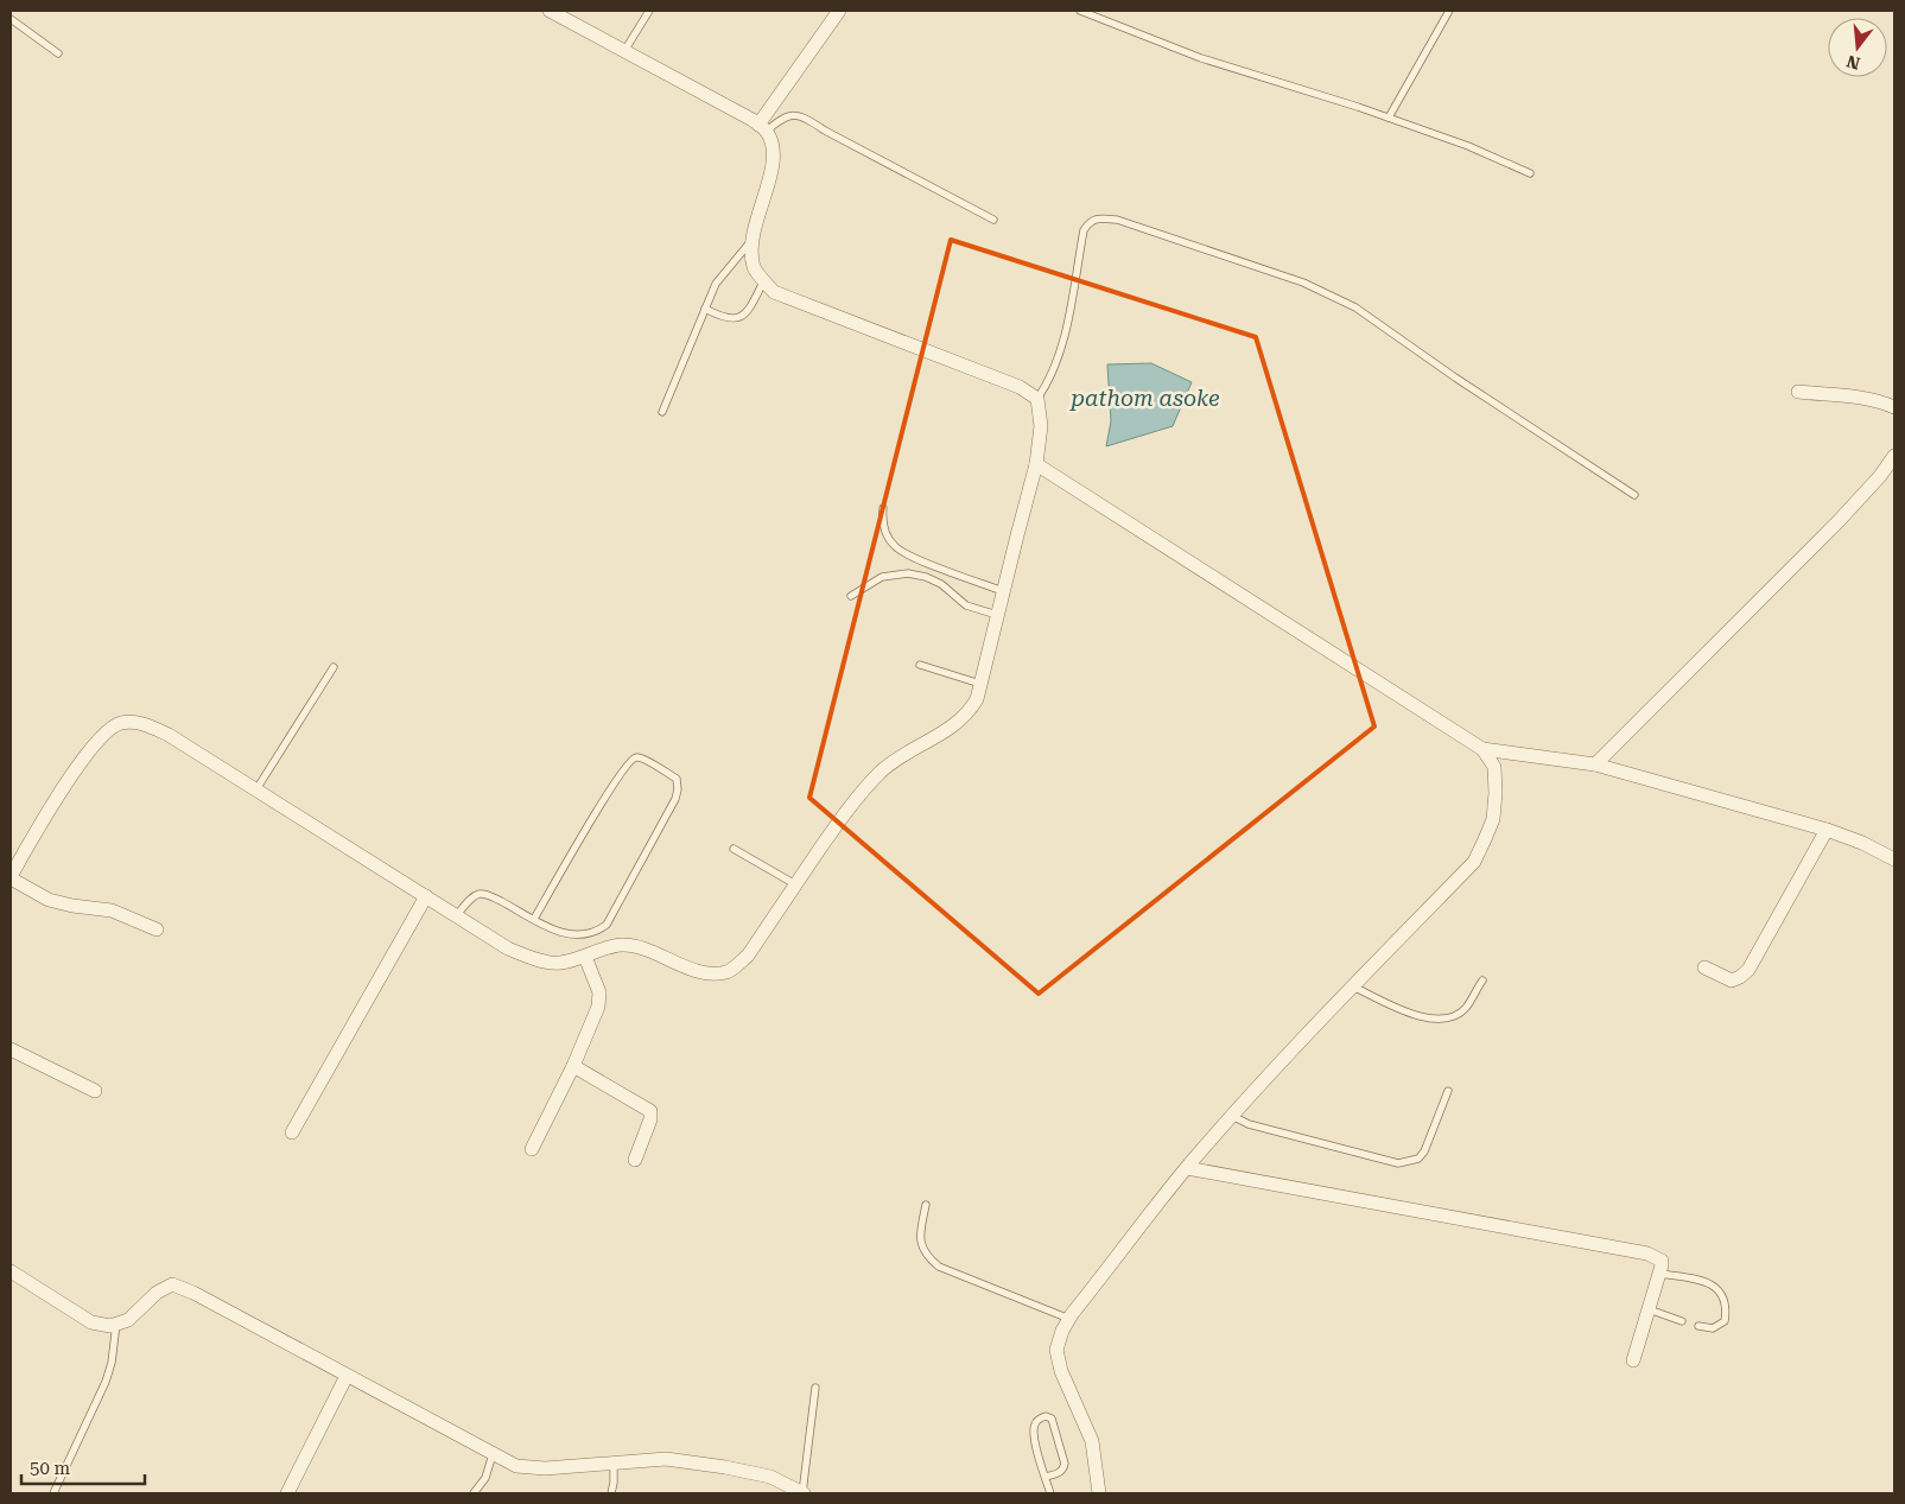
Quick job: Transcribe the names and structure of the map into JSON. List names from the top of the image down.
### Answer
{
  "water": ["pathom asoke"],
  "scale_bar": "50 m",
  "north": "bottom"
}
